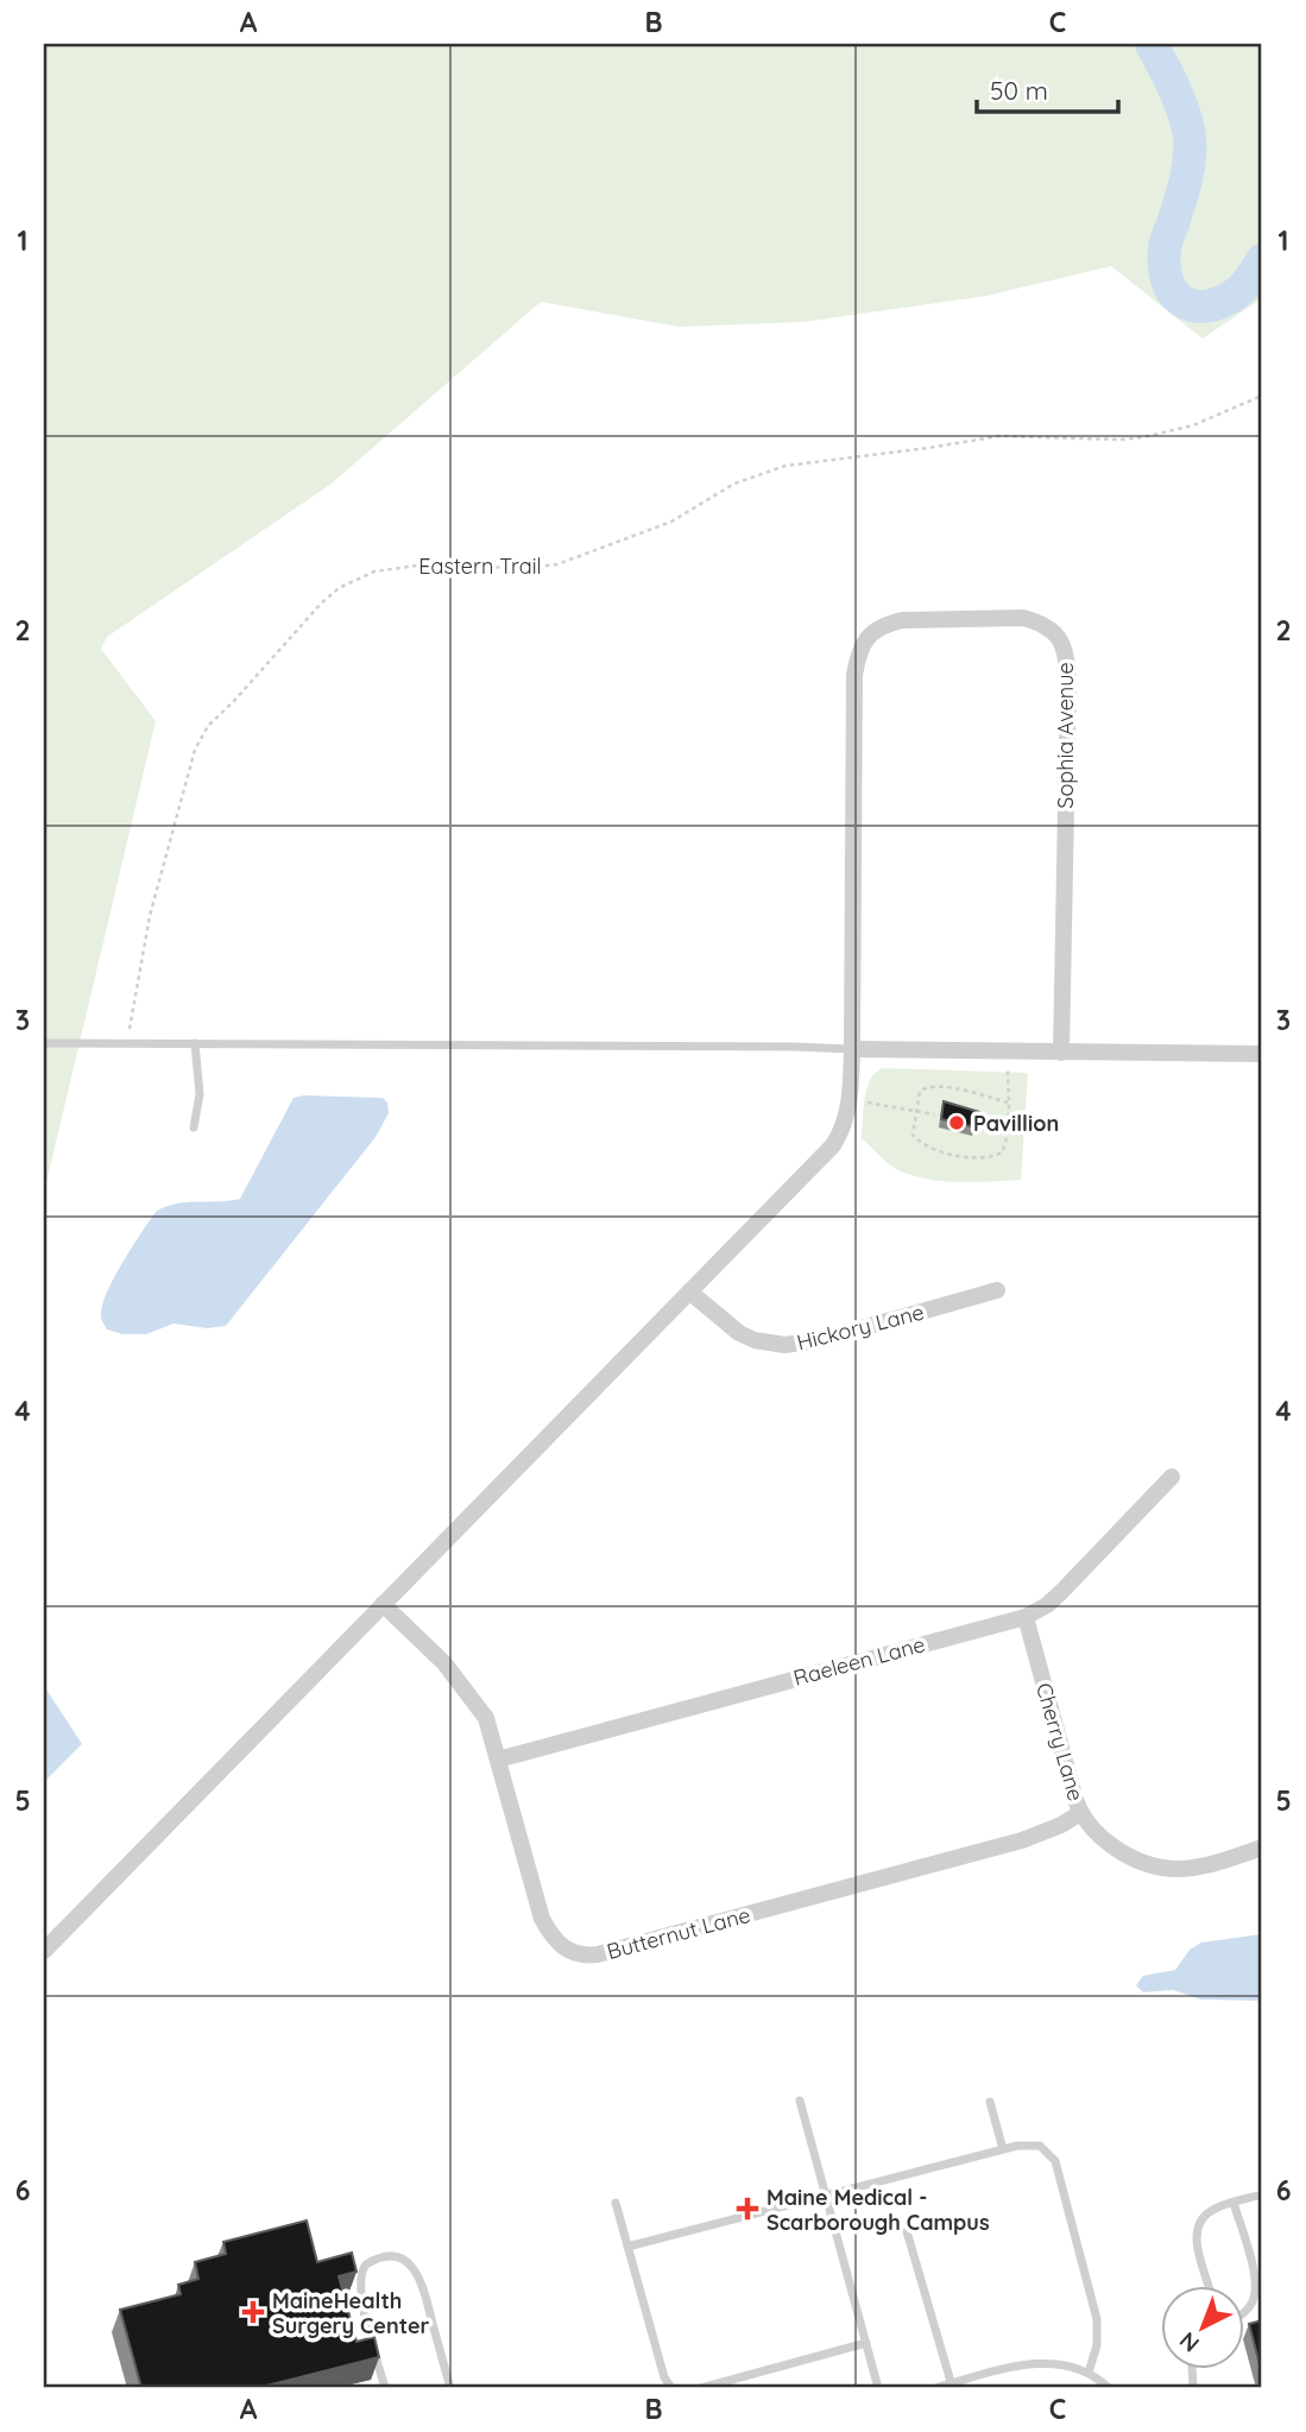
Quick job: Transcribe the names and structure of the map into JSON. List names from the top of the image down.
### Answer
{
  "streets": {
    "street": [
      "Sophia Avenue",
      "Hickory Lane",
      "Raeleen Lane",
      "Cherry Lane",
      "Butternut Lane"
    ],
    "path": ["Eastern Trail"]
  },
  "crossings": [
    ["Sophia Avenue", "Hickory Lane"],
    ["Sophia Avenue", "Butternut Lane"],
    ["Raeleen Lane", "Cherry Lane"],
    ["Raeleen Lane", "Butternut Lane"],
    ["Cherry Lane", "Butternut Lane"]
  ],
  "places": {
    "other": ["Pavillion"],
    "health": ["Maine Medical - Scarborough Campus", "MaineHealth Surgery Center"]
  },
  "scale_bar": "50 m",
  "north": "bottom left",
  "grid": {
    "columns": ["A", "B", "C"],
    "rows": [
      "1",
      "2",
      "3",
      "4",
      "5",
      "6"
    ]
  }
}
